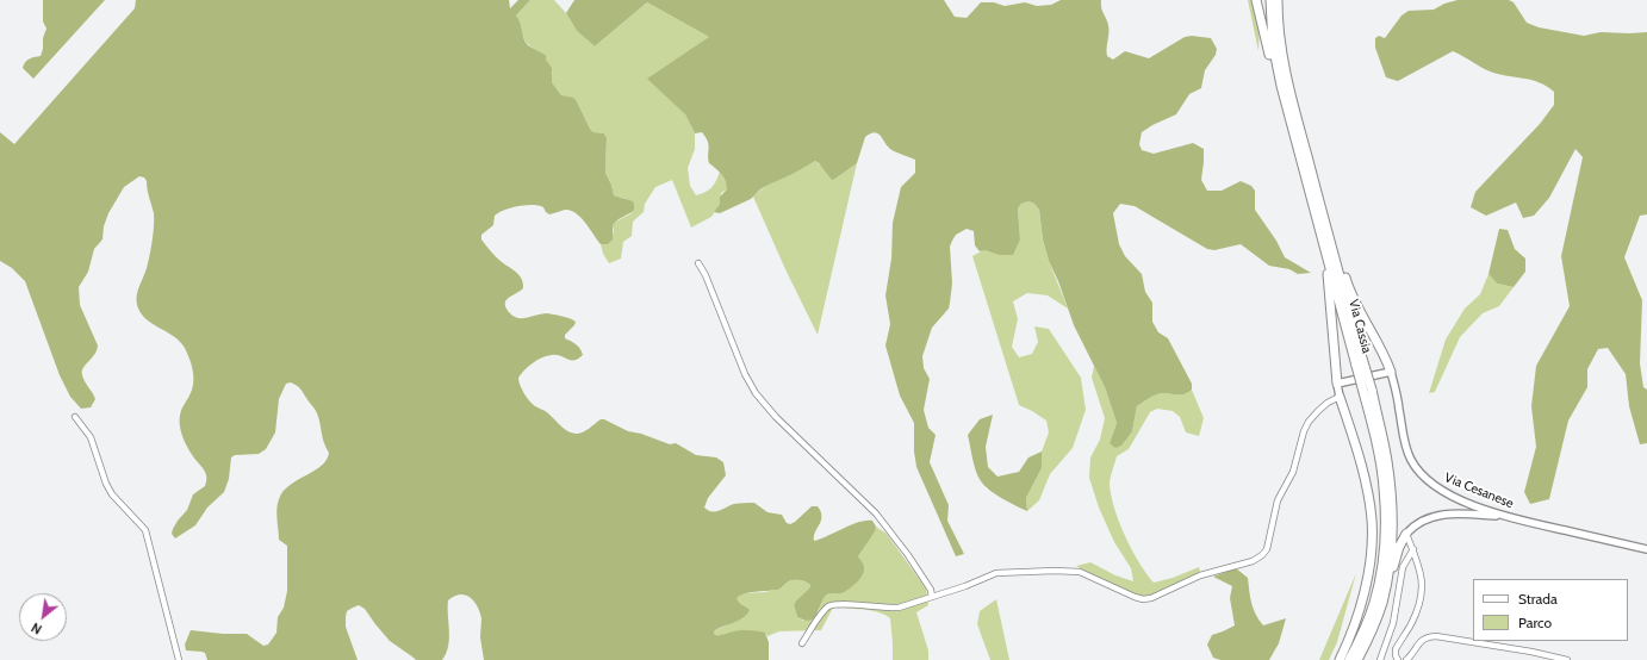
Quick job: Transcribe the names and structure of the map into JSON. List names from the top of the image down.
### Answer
{
  "streets": {
    "highway": ["Via Cassia"],
    "street": ["Via Cesanese"]
  },
  "legend": ["Strada", "Parco"],
  "north": "bottom left"
}
